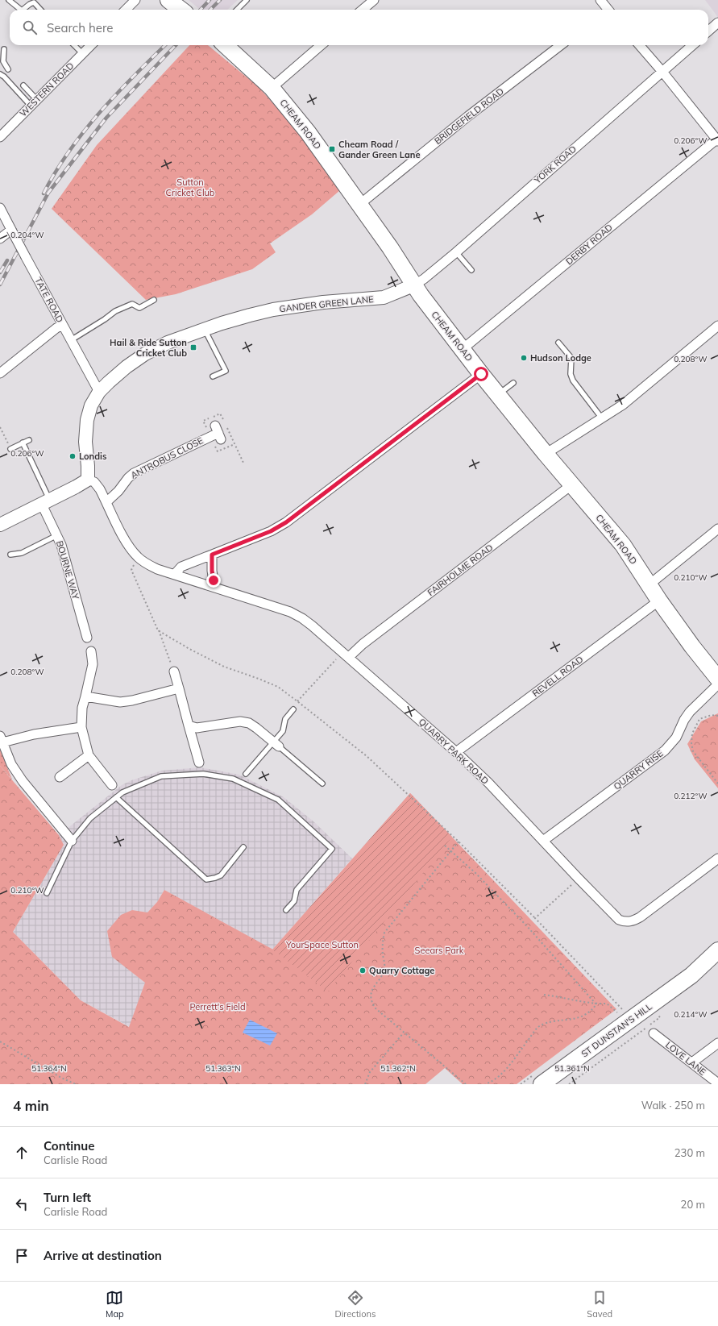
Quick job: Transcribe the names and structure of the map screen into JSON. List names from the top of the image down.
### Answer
{
  "streets": {
    "highway": ["CHEAM ROAD", "ST DUNSTAN'S HILL"],
    "street": [
      "WESTERN ROAD",
      "BRIDGEFIELD ROAD",
      "YORK ROAD",
      "DERBY ROAD",
      "TATE ROAD",
      "GANDER GREEN LANE",
      "ANTROBUS CLOSE",
      "BOURNE WAY",
      "FAIRHOLME ROAD",
      "REVELL ROAD",
      "QUARRY PARK ROAD",
      "QUARRY RISE",
      "LOVE LANE"
    ]
  },
  "crossings": [
    ["BRIDGEFIELD ROAD", "CHEAM ROAD"],
    ["CHEAM ROAD", "YORK ROAD"],
    ["CHEAM ROAD", "DERBY ROAD"],
    ["CHEAM ROAD", "GANDER GREEN LANE"],
    ["CHEAM ROAD", "FAIRHOLME ROAD"],
    ["CHEAM ROAD", "REVELL ROAD"],
    ["YORK ROAD", "GANDER GREEN LANE"],
    ["TATE ROAD", "GANDER GREEN LANE"],
    ["GANDER GREEN LANE", "QUARRY PARK ROAD"],
    ["ANTROBUS CLOSE", "QUARRY PARK ROAD"],
    ["FAIRHOLME ROAD", "QUARRY PARK ROAD"],
    ["REVELL ROAD", "QUARRY PARK ROAD"],
    ["QUARRY PARK ROAD", "QUARRY RISE"]
  ],
  "parks": [
    "Sutton Cricket Club",
    "YourSpace Sutton",
    "Seears Park",
    "Perrett's Field"
  ],
  "places": {
    "transit": ["Cheam Road / Gander Green Lane", "Hail & Ride Sutton Cricket Club"],
    "other": ["Hudson Lodge", "Londis", "Quarry Cottage"]
  },
  "page": {
    "search": "Search here",
    "heading": ["4 min", "Walk · 250 m"],
    "list": [
      ["Continue", "Carlisle Road", "230 m"],
      ["Turn left", "Carlisle Road", "20 m"],
      "Arrive at destination"
    ],
    "nav": ["Map", "Directions", "Saved"]
  },
  "coordinates": [
    "0.206°W",
    "0.204°W",
    "0.208°W",
    "0.210°W",
    "0.212°W",
    "0.214°W",
    "51.364°N",
    "51.363°N",
    "51.362°N",
    "51.361°N"
  ]
}
